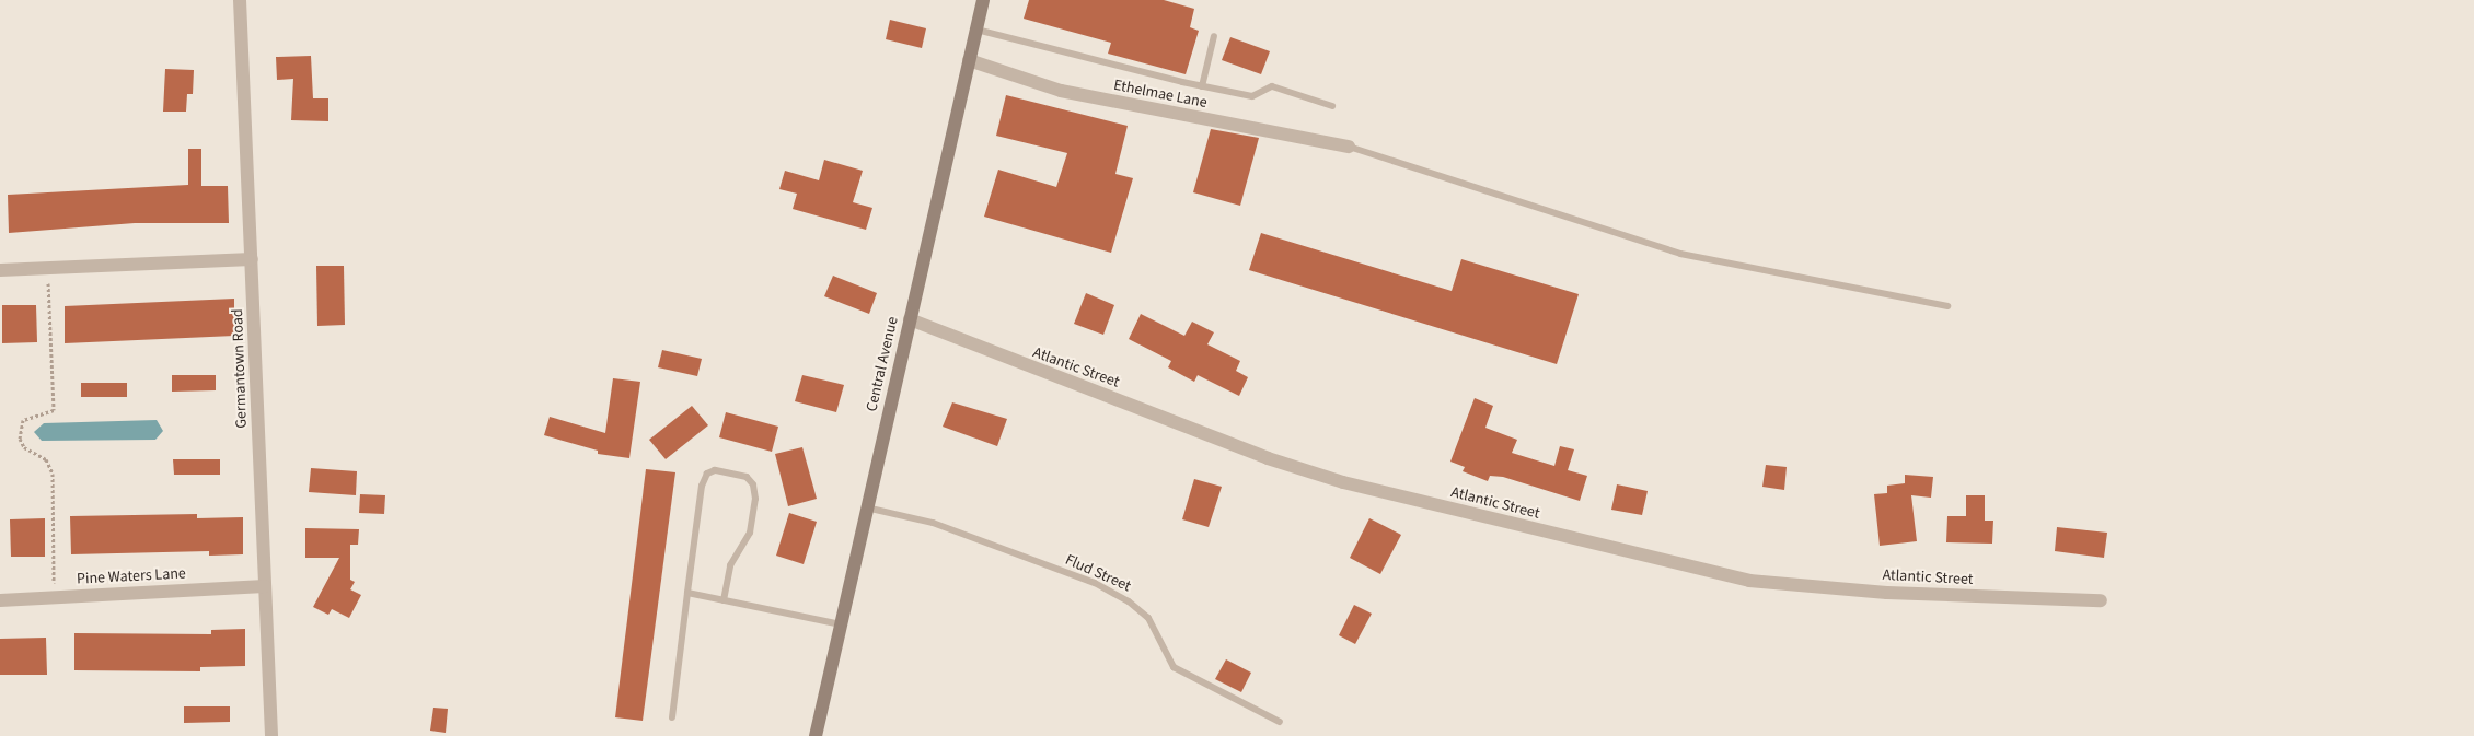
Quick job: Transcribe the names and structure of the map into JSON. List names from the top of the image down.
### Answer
{
  "streets": {
    "street": [
      "Ethelmae Lane",
      "Central Avenue",
      "Atlantic Street",
      "Germantown Road",
      "Pine Waters Lane"
    ],
    "lane": ["Flud Street"]
  },
  "crossings": [
    ["Ethelmae Lane", "Central Avenue"],
    ["Central Avenue", "Atlantic Street"],
    ["Central Avenue", "Flud Street"],
    ["Germantown Road", "Pine Waters Lane"]
  ]
}
